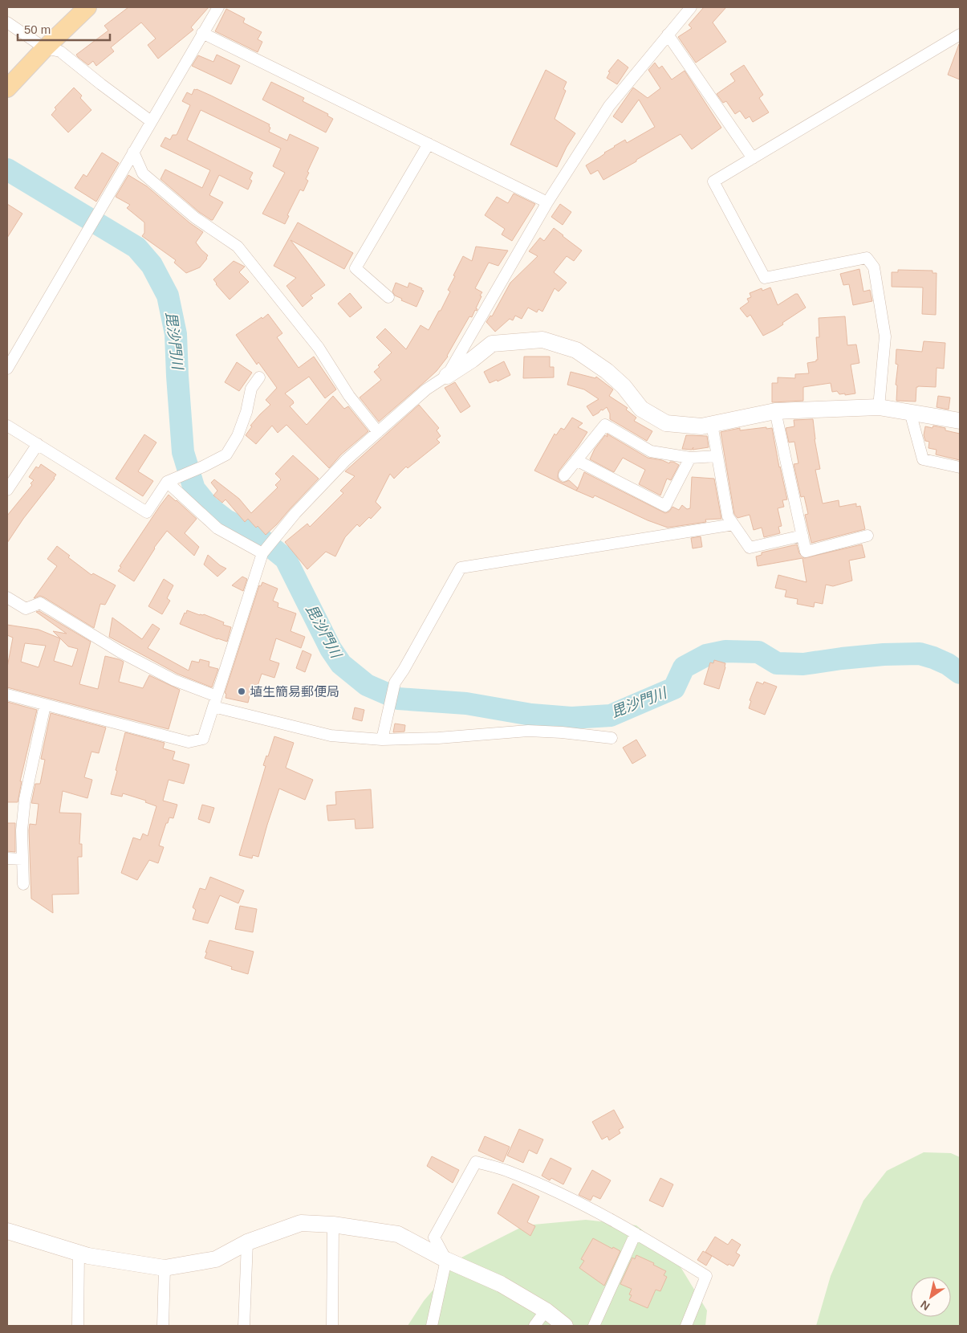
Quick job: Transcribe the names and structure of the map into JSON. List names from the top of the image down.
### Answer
{
  "water": ["毘沙門川"],
  "places": ["埴生簡易郵便局"],
  "scale_bar": "50 m",
  "north": "bottom left"
}
